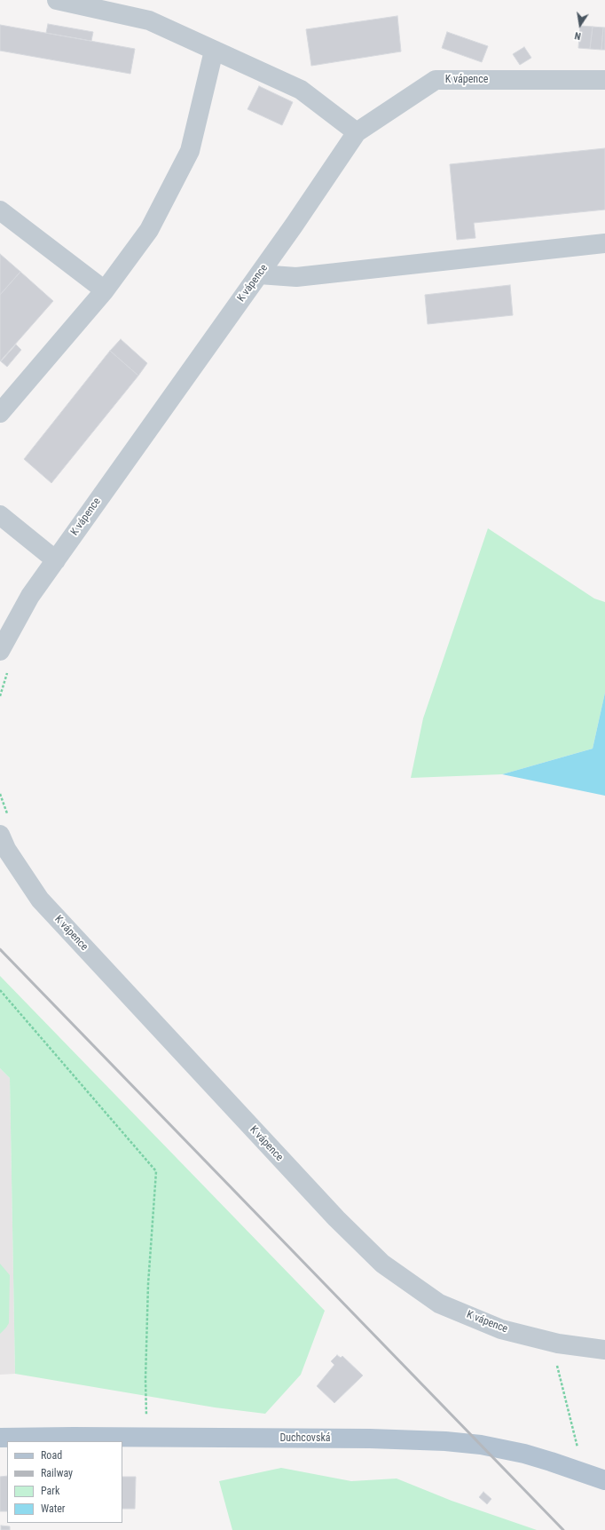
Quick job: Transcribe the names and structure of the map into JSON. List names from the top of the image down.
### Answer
{
  "streets": {
    "main road": ["Duchcovská"],
    "street": ["K vápence"]
  },
  "legend": [
    "Road",
    "Railway",
    "Park",
    "Water"
  ],
  "north": "bottom"
}
